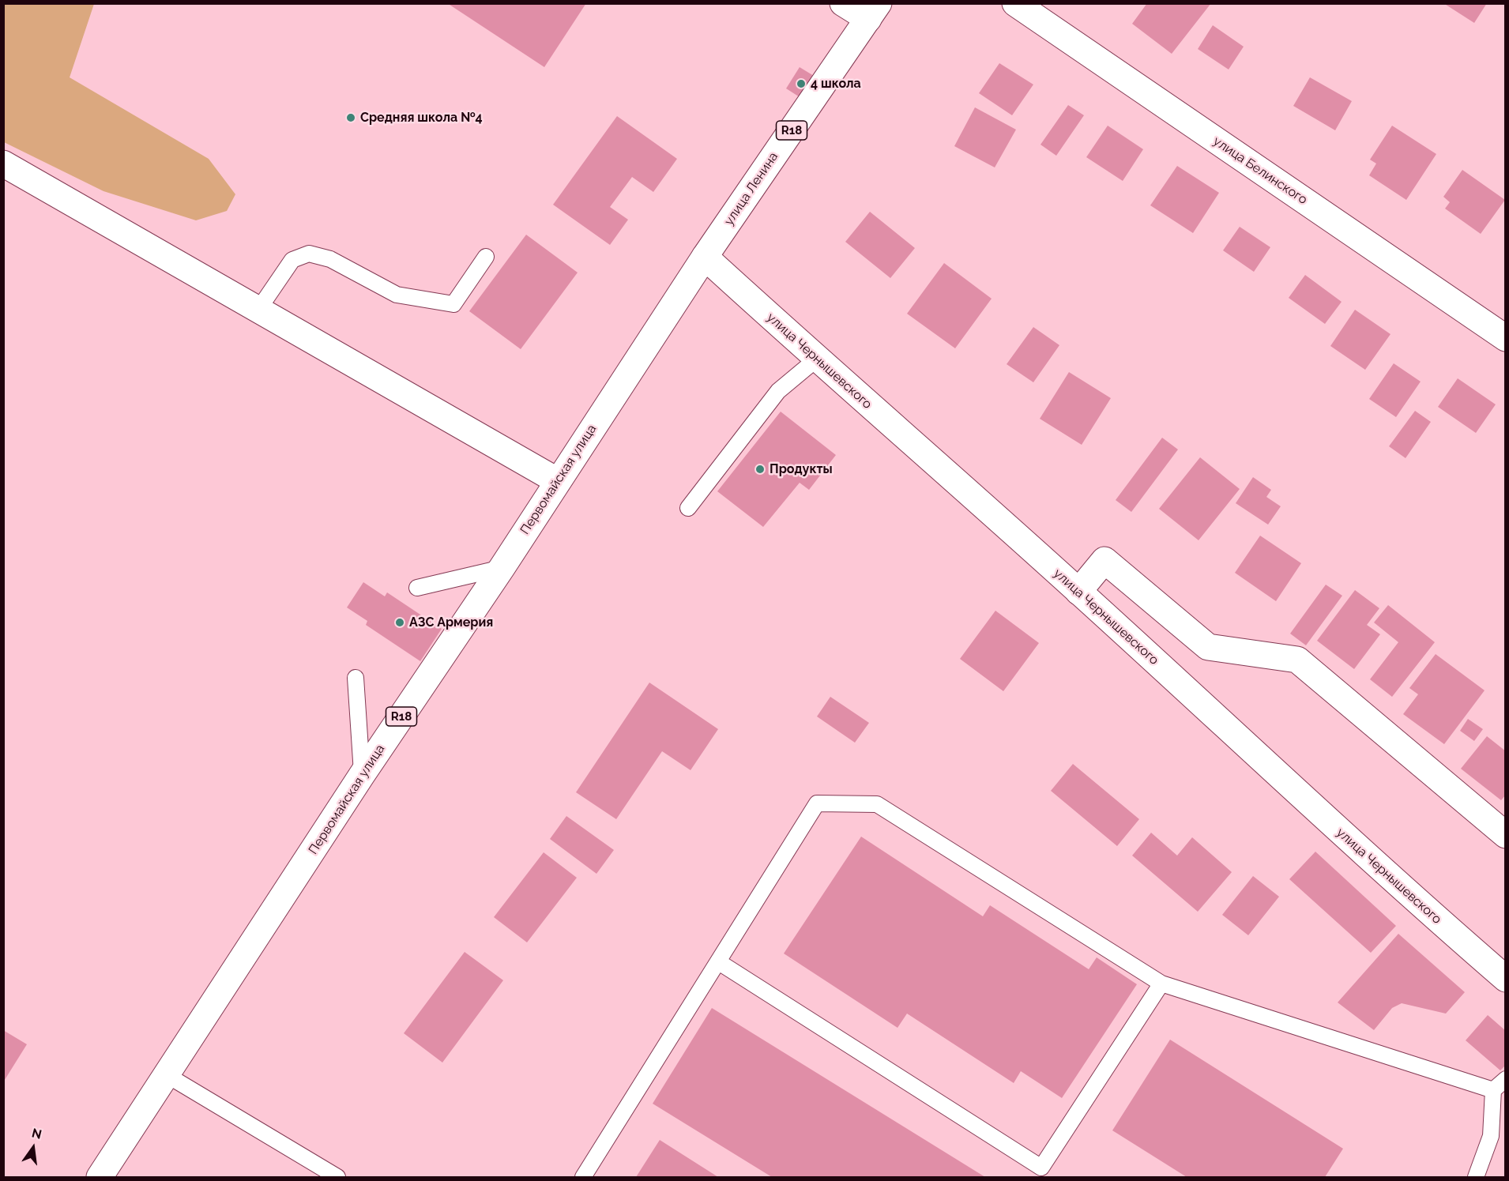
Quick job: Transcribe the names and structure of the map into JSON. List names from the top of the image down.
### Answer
{
  "streets": {
    "main road": [
      "R18",
      "улица Белинского",
      "улица Ленина",
      "улица Чернышевского",
      "Первомайская улица"
    ]
  },
  "crossings": [
    ["улица Ленина", "улица Чернышевского"],
    ["улица Ленина", "Первомайская улица"],
    ["улица Чернышевского", "Первомайская улица"]
  ],
  "places": [
    "4 школа",
    "Средняя школа №4",
    "Продукты",
    "АЗС Армерия"
  ],
  "north": "top"
}
